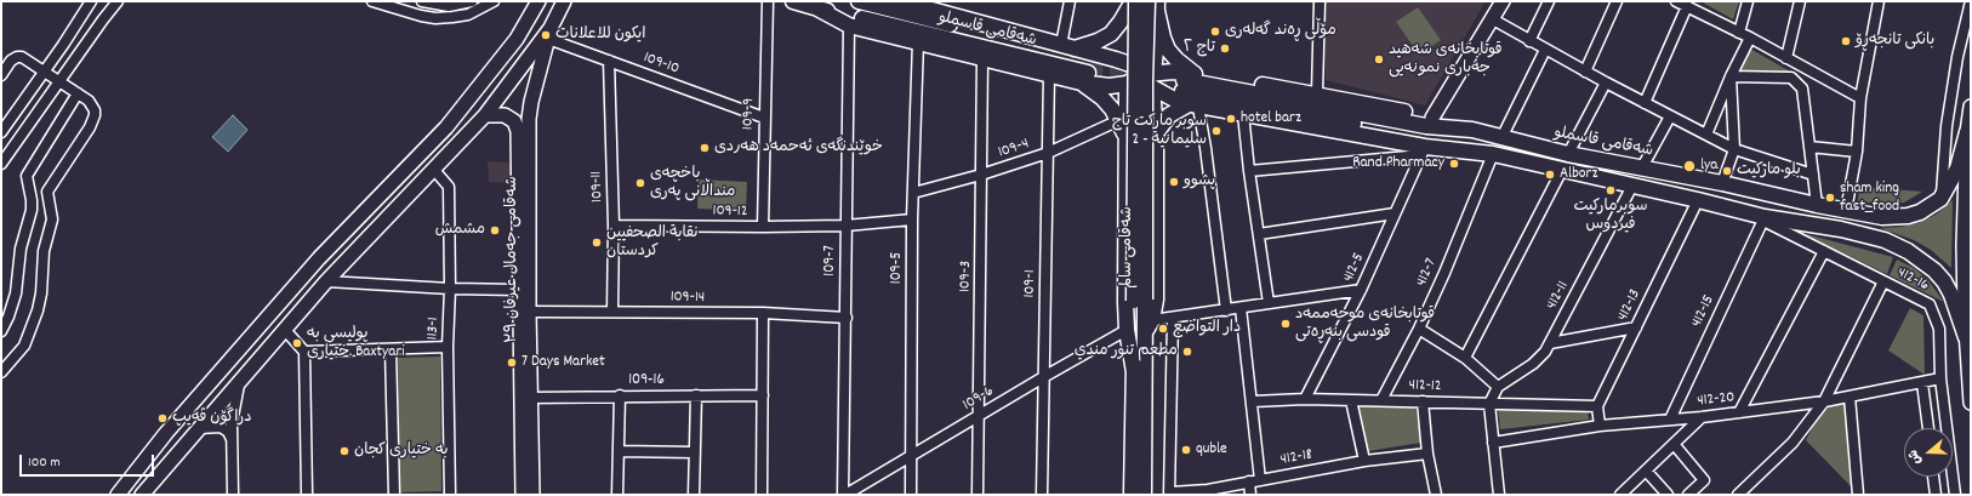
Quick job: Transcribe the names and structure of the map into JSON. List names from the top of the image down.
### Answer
{
  "streets": {
    "main road": ["شەقامی قاسملو", "شەقامی سالم", "شەقامی جەمال عیرفان ٣٩"],
    "street": [
      "109-10",
      "109-9",
      "109-4",
      "109-11",
      "109-12",
      "109-7",
      "109-5",
      "412-5",
      "412-7",
      "109-3",
      "412-16",
      "109-1",
      "412-11",
      "109-14",
      "412-13",
      "412-15",
      "113-1",
      "109-16",
      "412-12",
      "109-6",
      "412-20",
      "412-18"
    ]
  },
  "crossings": [
    ["109-10", "109-9"],
    ["109-10", "109-11"],
    ["109-10", "شەقامی جەمال عیرفان ٣٩"],
    ["109-9", "109-12"],
    ["109-4", "109-5"],
    ["109-4", "109-3"],
    ["109-4", "109-1"],
    ["109-11", "109-12"],
    ["109-11", "109-14"],
    ["109-12", "109-7"],
    ["109-12", "109-5"],
    ["شەقامی جەمال عیرفان ٣٩", "109-14"],
    ["شەقامی جەمال عیرفان ٣٩", "109-16"],
    ["109-7", "109-14"],
    ["109-7", "109-6"],
    ["109-5", "109-6"],
    ["412-5", "412-12"],
    ["412-7", "412-12"],
    ["109-3", "109-6"],
    ["412-16", "412-15"],
    ["412-16", "412-20"],
    ["109-1", "109-6"],
    ["412-11", "412-12"],
    ["412-13", "412-12"],
    ["412-15", "412-20"]
  ],
  "places": [
    "مۆڵی ڕەند گەلەری",
    "ايكون للاعلانات",
    "بانکی تانجەڕۆ",
    "تاج ٢",
    "قوتابخانەی شەهید جەباری نمونەیی",
    "hotel barz",
    "سوبر ماركت تاج 2 - سليمانية",
    "خوێندنگەی ئەحمەد هەردی",
    "Rand Pharmacy",
    "lya",
    "بلو ماركيت",
    "Alborz",
    "پشوو",
    "باخچەی منداڵانی پەری",
    "سوبرمارکیت فیردوس",
    "sham king fast_food",
    "مشمش",
    "نقابة الصحفیین کردستان",
    "قوتابخانەی موحەممەد قودسی بنەڕەتی",
    "دار التواضع",
    "پولیسی به ختیاری. Baxtyari",
    "مطعم تنور مندي",
    "7 Days Market",
    "دراگۆن ڤەیپ",
    "quble",
    "به ختيارى كجان"
  ],
  "scale_bar": "100 m",
  "north": "left"
}
